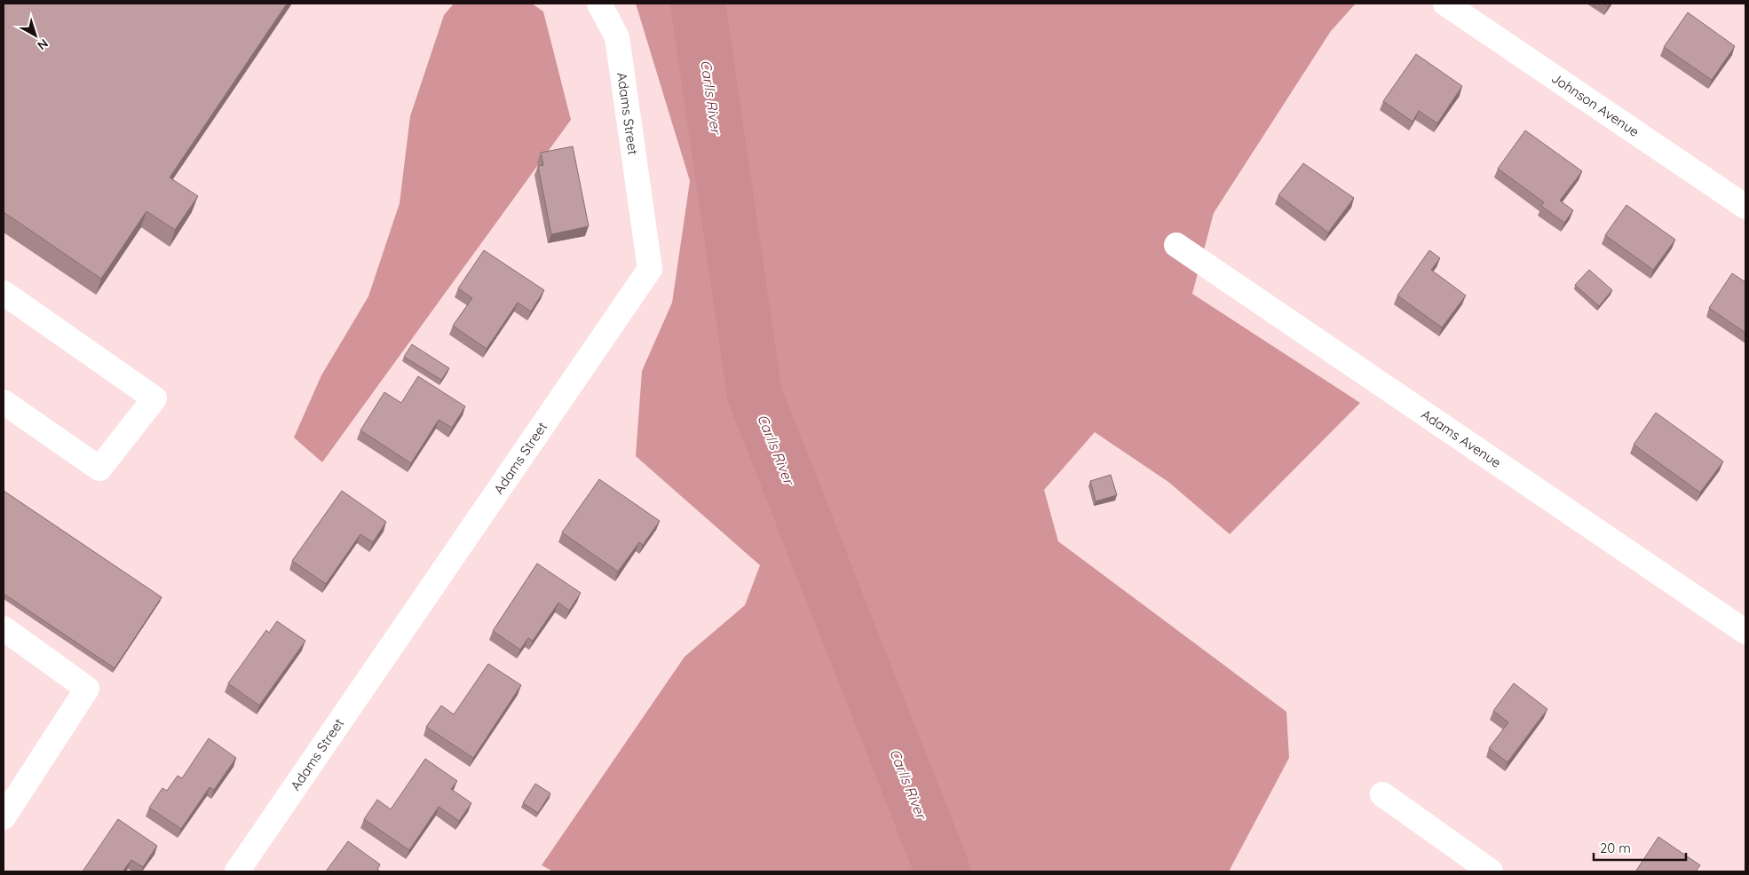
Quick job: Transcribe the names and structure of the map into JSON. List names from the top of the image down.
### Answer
{
  "streets": {
    "street": ["Johnson Avenue", "Adams Street", "Adams Avenue"]
  },
  "water": ["Carlls River"],
  "scale_bar": "20 m",
  "north": "bottom right"
}
